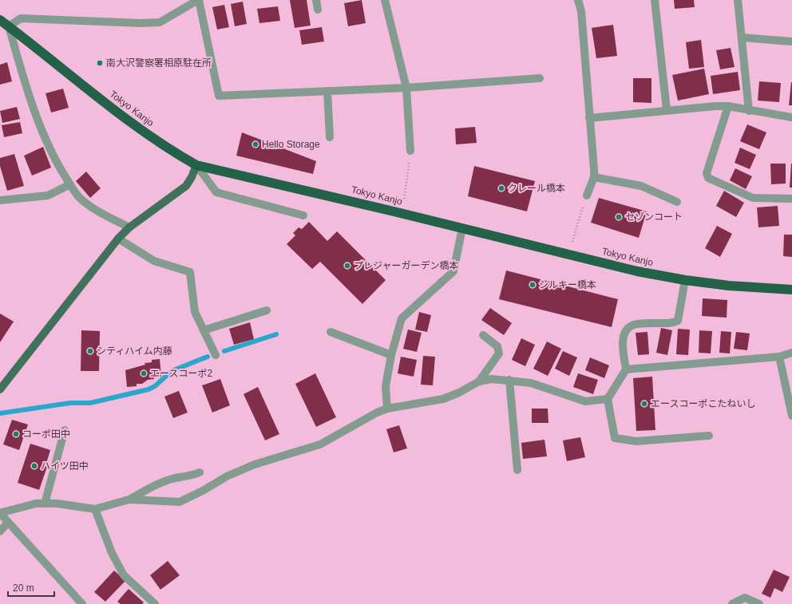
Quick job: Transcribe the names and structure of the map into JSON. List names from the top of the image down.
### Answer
{
  "streets": {
    "highway": ["Tokyo Kanjo"]
  },
  "places": [
    "南大沢警察署相原駐在所",
    "Hello Storage",
    "クレール橋本",
    "セゾンコート",
    "プレジャーガーデン橋本",
    "シルキー橋本",
    "シティハイム内藤",
    "エースコーポ2",
    "エースコーポこたねいし",
    "コーポ田中",
    "ハイツ田中"
  ],
  "scale_bar": "20 m"
}
